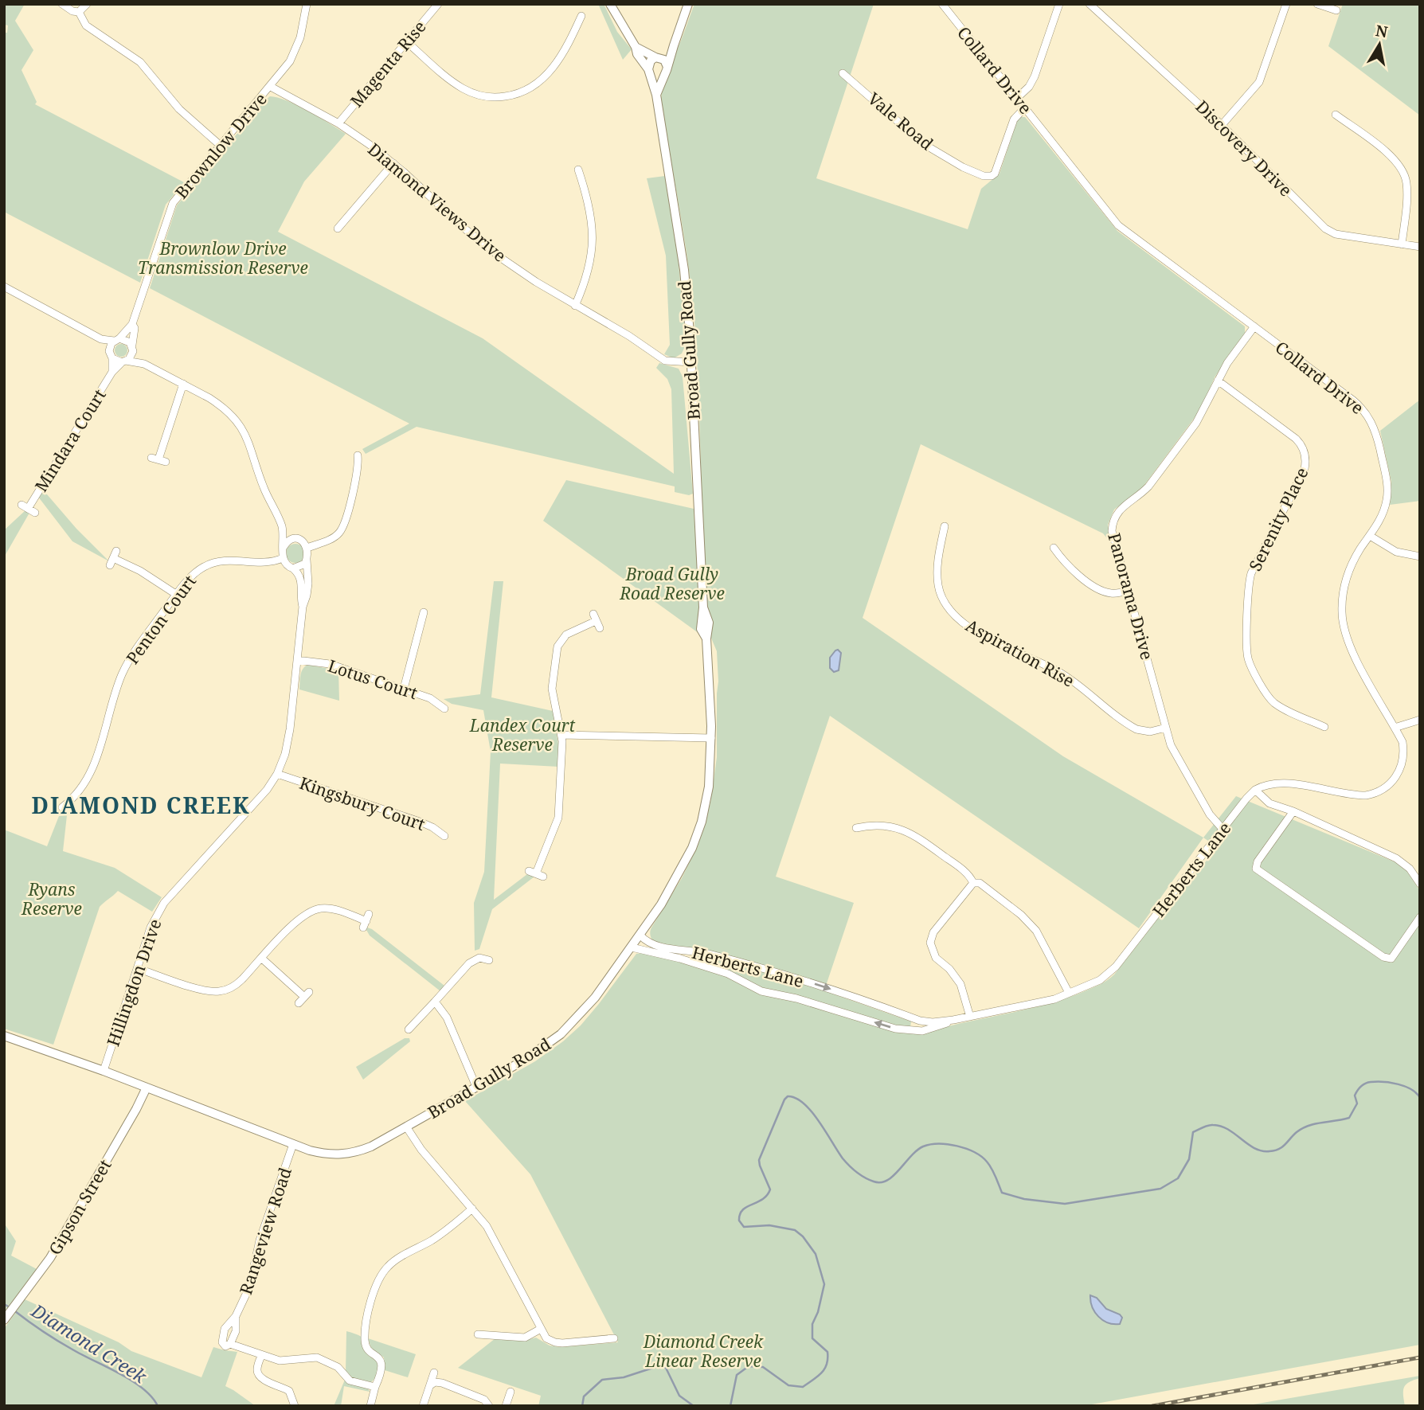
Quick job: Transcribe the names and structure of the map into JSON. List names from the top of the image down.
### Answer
{
  "streets": {
    "street": [
      "Magenta Rise",
      "Collard Drive",
      "Vale Road",
      "Brownlow Drive",
      "Discovery Drive",
      "Diamond Views Drive",
      "Broad Gully Road",
      "Mindara Court",
      "Serenity Place",
      "Panorama Drive",
      "Penton Court",
      "Aspiration Rise",
      "Lotus Court",
      "Kingsbury Court",
      "Herberts Lane",
      "Hillingdon Drive",
      "Gipson Street",
      "Rangeview Road"
    ]
  },
  "crossings": [
    ["Magenta Rise", "Diamond Views Drive"],
    ["Collard Drive", "Vale Road"],
    ["Collard Drive", "Panorama Drive"],
    ["Collard Drive", "Herberts Lane"],
    ["Brownlow Drive", "Diamond Views Drive"],
    ["Brownlow Drive", "Mindara Court"],
    ["Diamond Views Drive", "Broad Gully Road"],
    ["Broad Gully Road", "Herberts Lane"],
    ["Broad Gully Road", "Hillingdon Drive"],
    ["Broad Gully Road", "Gipson Street"],
    ["Broad Gully Road", "Rangeview Road"],
    ["Serenity Place", "Panorama Drive"],
    ["Panorama Drive", "Aspiration Rise"],
    ["Panorama Drive", "Herberts Lane"],
    ["Penton Court", "Hillingdon Drive"],
    ["Lotus Court", "Hillingdon Drive"],
    ["Kingsbury Court", "Hillingdon Drive"]
  ],
  "districts": ["DIAMOND CREEK"],
  "water": ["Diamond Creek"],
  "parks": [
    "Brownlow Drive Transmission Reserve",
    "Broad Gully Road Reserve",
    "Landex Court Reserve",
    "Ryans Reserve",
    "Diamond Creek Linear Reserve"
  ],
  "north": "top"
}
